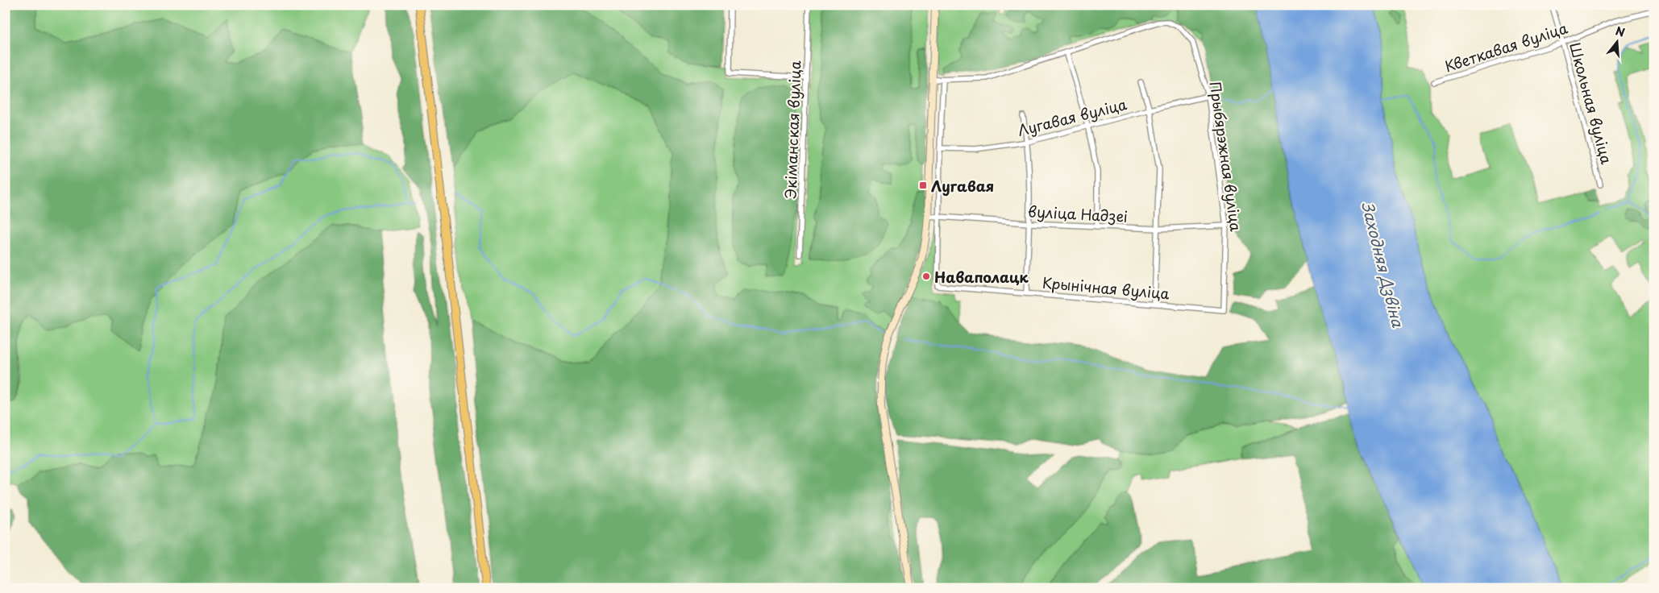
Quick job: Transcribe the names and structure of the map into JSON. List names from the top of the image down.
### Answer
{
  "streets": {
    "street": [
      "Кветкавая вуліца",
      "Школьная вуліца",
      "Лугавая вуліца",
      "Экіманская вуліца",
      "Прыбярэжная вуліца",
      "вуліца Надзеі",
      "Крынічная вуліца"
    ]
  },
  "crossings": [
    ["Кветкавая вуліца", "Школьная вуліца"],
    ["Лугавая вуліца", "Прыбярэжная вуліца"],
    ["Прыбярэжная вуліца", "вуліца Надзеі"],
    ["Прыбярэжная вуліца", "Крынічная вуліца"],
    ["вуліца Надзеі", "Крынічная вуліца"]
  ],
  "water": ["Заходняя Дзвіна"],
  "places": {
    "transit": ["Лугавая"],
    "other": ["Наваполацк"]
  },
  "north": "top"
}
